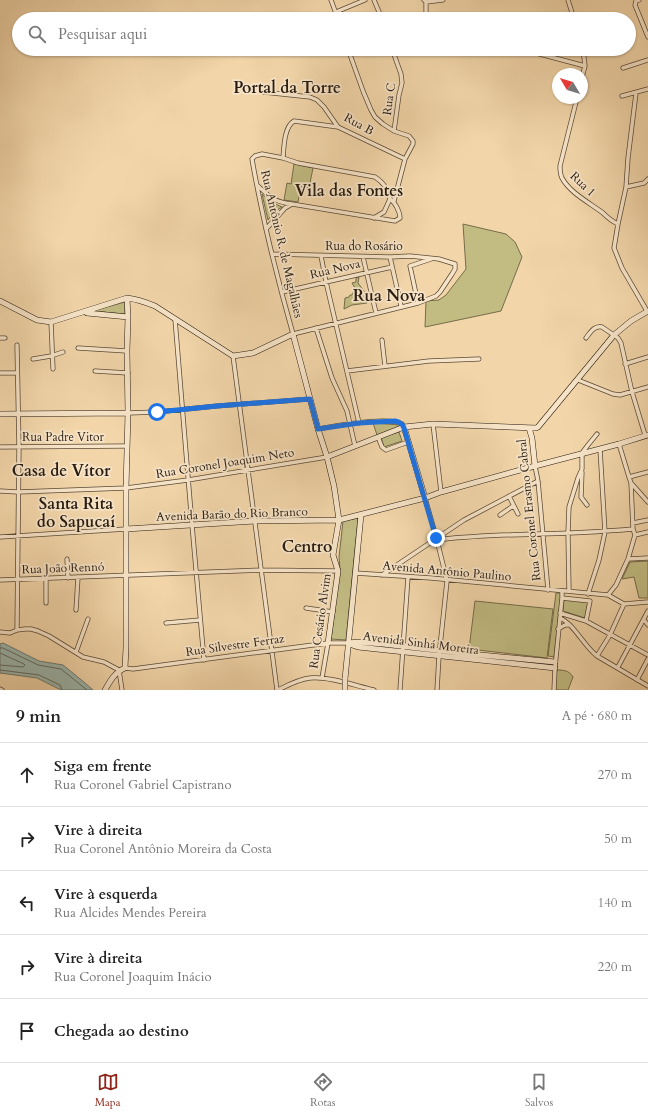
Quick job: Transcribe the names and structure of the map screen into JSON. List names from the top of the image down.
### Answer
{
  "streets": {
    "main road": [
      "Rua Coronel Erasmo Cabral",
      "Avenida Barão do Rio Branco",
      "Rua Cesário Alvim",
      "Avenida Sinhá Moreira"
    ],
    "street": [
      "Rua C",
      "Rua B",
      "Rua 1",
      "Rua Antônio R. de Magalhães",
      "Rua do Rosário",
      "Rua Nova",
      "Rua Padre Vitor",
      "Rua Coronel Joaquim Neto",
      "Rua João Rennó",
      "Avenida Antônio Paulino",
      "Rua Silvestre Ferraz"
    ]
  },
  "crossings": [
    ["Rua Antônio R. de Magalhães", "Rua do Rosário"],
    ["Rua Antônio R. de Magalhães", "Rua Nova"],
    ["Rua Antônio R. de Magalhães", "Rua Cesário Alvim"],
    ["Rua Coronel Joaquim Neto", "Rua Cesário Alvim"],
    ["Rua Coronel Erasmo Cabral", "Avenida Barão do Rio Branco"],
    ["Rua Coronel Erasmo Cabral", "Avenida Antônio Paulino"],
    ["Avenida Barão do Rio Branco", "Rua Cesário Alvim"],
    ["Rua João Rennó", "Rua Cesário Alvim"],
    ["Rua Cesário Alvim", "Rua Silvestre Ferraz"],
    ["Avenida Sinhá Moreira", "Rua Silvestre Ferraz"]
  ],
  "districts": [
    "Portal da Torre",
    "Vila das Fontes",
    "Rua Nova",
    "Casa de Vítor",
    "Santa Rita do Sapucaí",
    "Centro"
  ],
  "north": "top left",
  "page": {
    "search": "Pesquisar aqui",
    "heading": ["9 min", "A pé · 680 m"],
    "list": [
      ["Siga em frente", "Rua Coronel Gabriel Capistrano", "270 m"],
      ["Vire à direita", "Rua Coronel Antônio Moreira da Costa", "50 m"],
      ["Vire à esquerda", "Rua Alcides Mendes Pereira", "140 m"],
      ["Vire à direita", "Rua Coronel Joaquim Inácio", "220 m"],
      "Chegada ao destino"
    ],
    "nav": ["Mapa", "Rotas", "Salvos"]
  }
}
